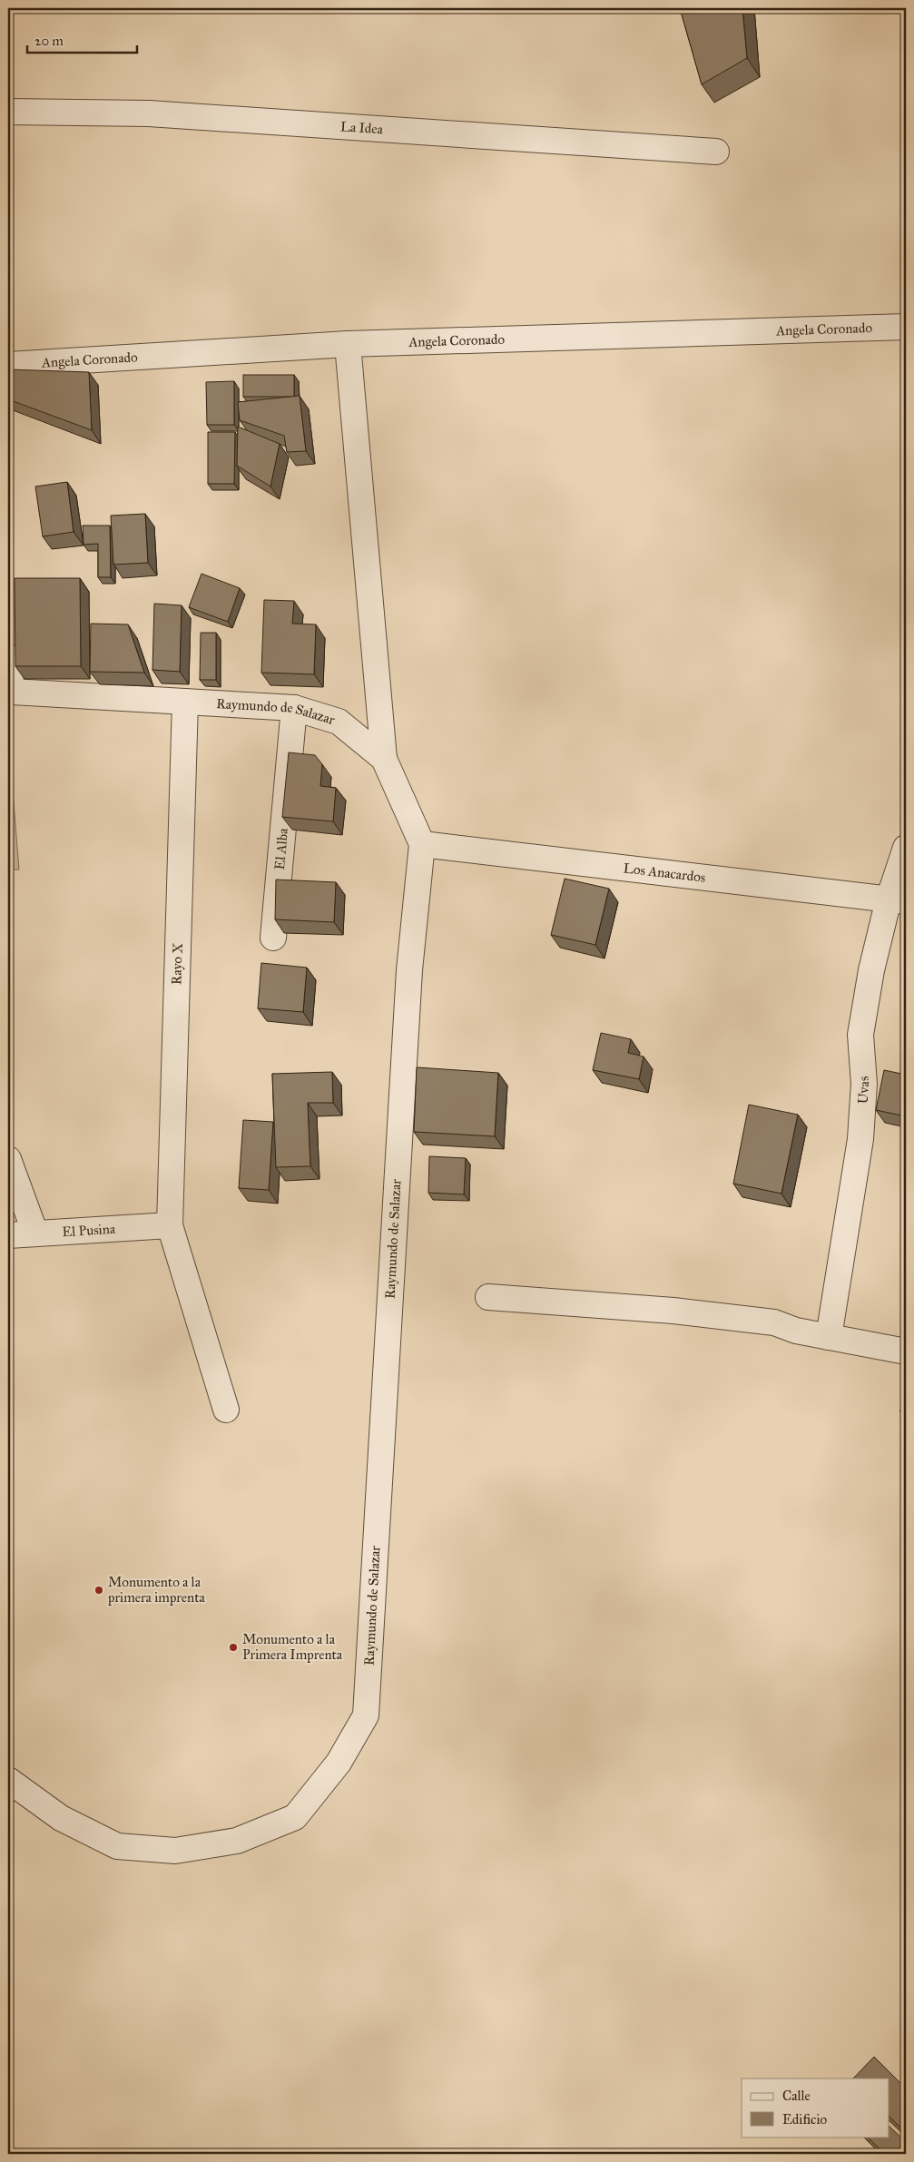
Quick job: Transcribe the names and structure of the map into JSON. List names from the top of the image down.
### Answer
{
  "streets": {
    "street": [
      "La Idea",
      "Angela Coronado",
      "Raymundo de Salazar",
      "El Alba",
      "Los Anacardos",
      "Rayo X",
      "Uvas",
      "El Pusina"
    ]
  },
  "crossings": [
    ["Raymundo de Salazar", "El Alba"],
    ["Raymundo de Salazar", "Los Anacardos"],
    ["Raymundo de Salazar", "Rayo X"],
    ["Los Anacardos", "Uvas"],
    ["Rayo X", "El Pusina"]
  ],
  "places": ["Monumento a la primera imprenta", "Monumento a la Primera Imprenta"],
  "legend": ["Calle", "Edificio"],
  "scale_bar": "20 m"
}
